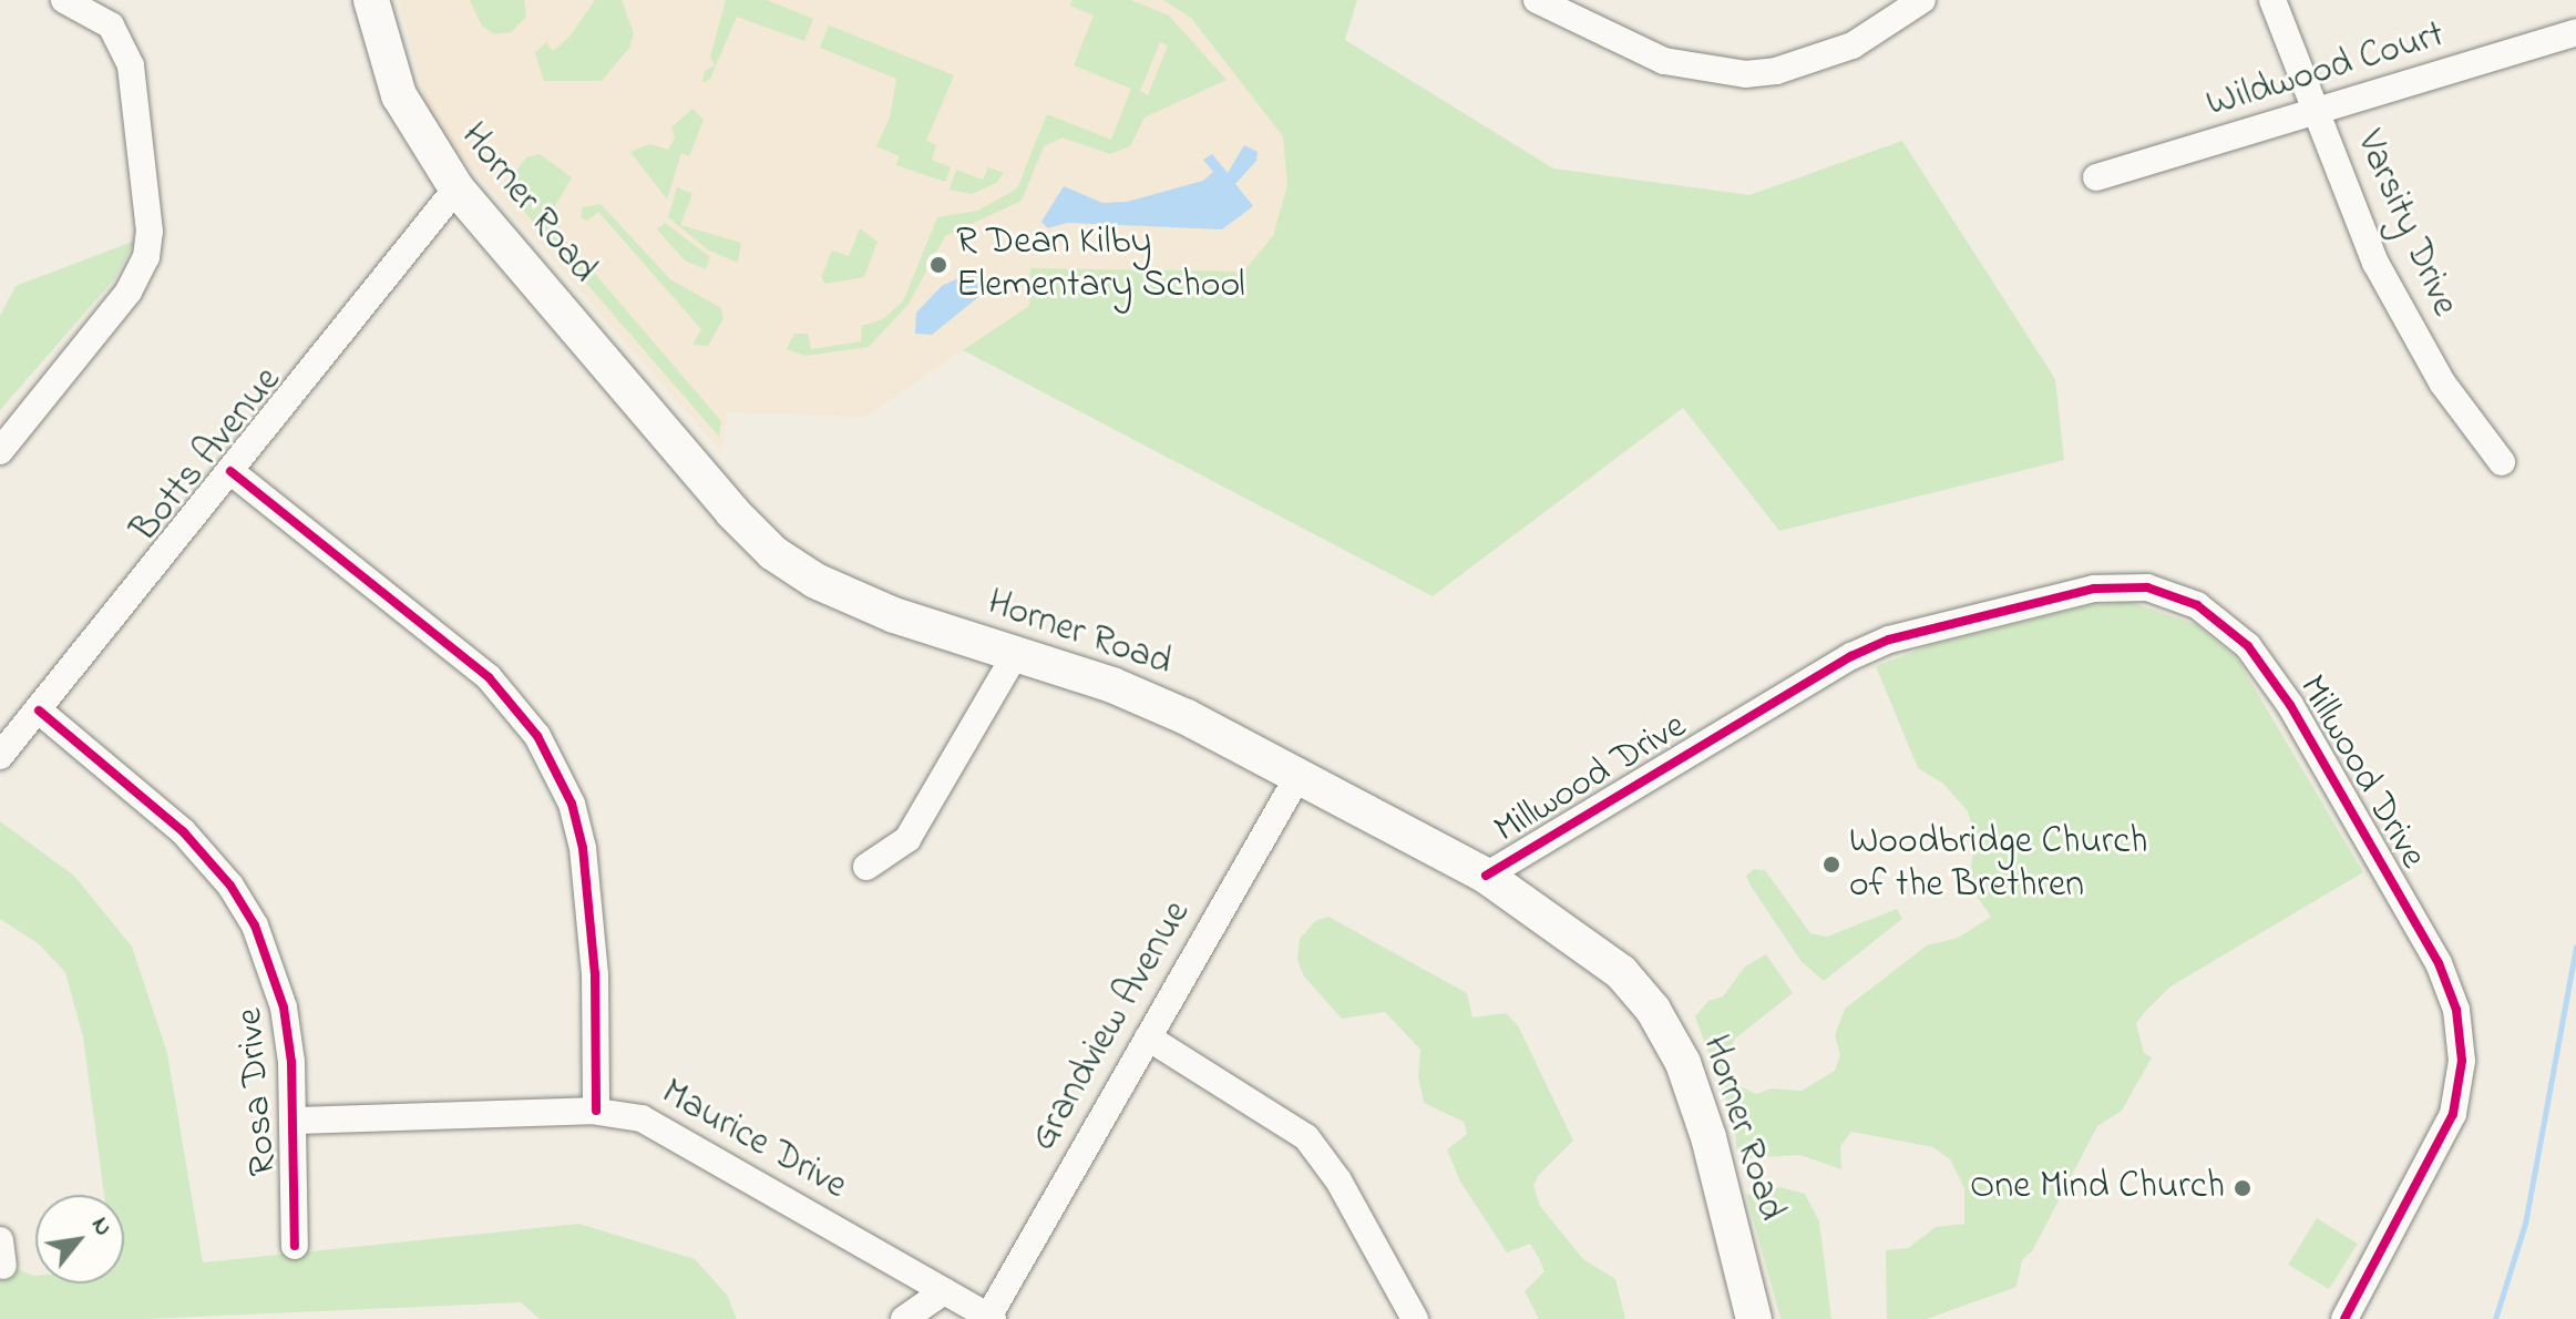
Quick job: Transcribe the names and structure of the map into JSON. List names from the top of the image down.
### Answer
{
  "streets": {
    "main road": ["Horner Road"],
    "street": [
      "Wildwood Court",
      "Varsity Drive",
      "Botts Avenue",
      "Millwood Drive",
      "Grandview Avenue",
      "Rosa Drive",
      "Maurice Drive"
    ]
  },
  "crossings": [
    ["Wildwood Court", "Varsity Drive"],
    ["Horner Road", "Botts Avenue"],
    ["Horner Road", "Millwood Drive"],
    ["Horner Road", "Grandview Avenue"],
    ["Botts Avenue", "Rosa Drive"],
    ["Grandview Avenue", "Maurice Drive"],
    ["Rosa Drive", "Maurice Drive"]
  ],
  "places": ["R Dean Kilby Elementary School", "Woodbridge Church of the Brethren", "One Mind Church"],
  "north": "top right"
}
